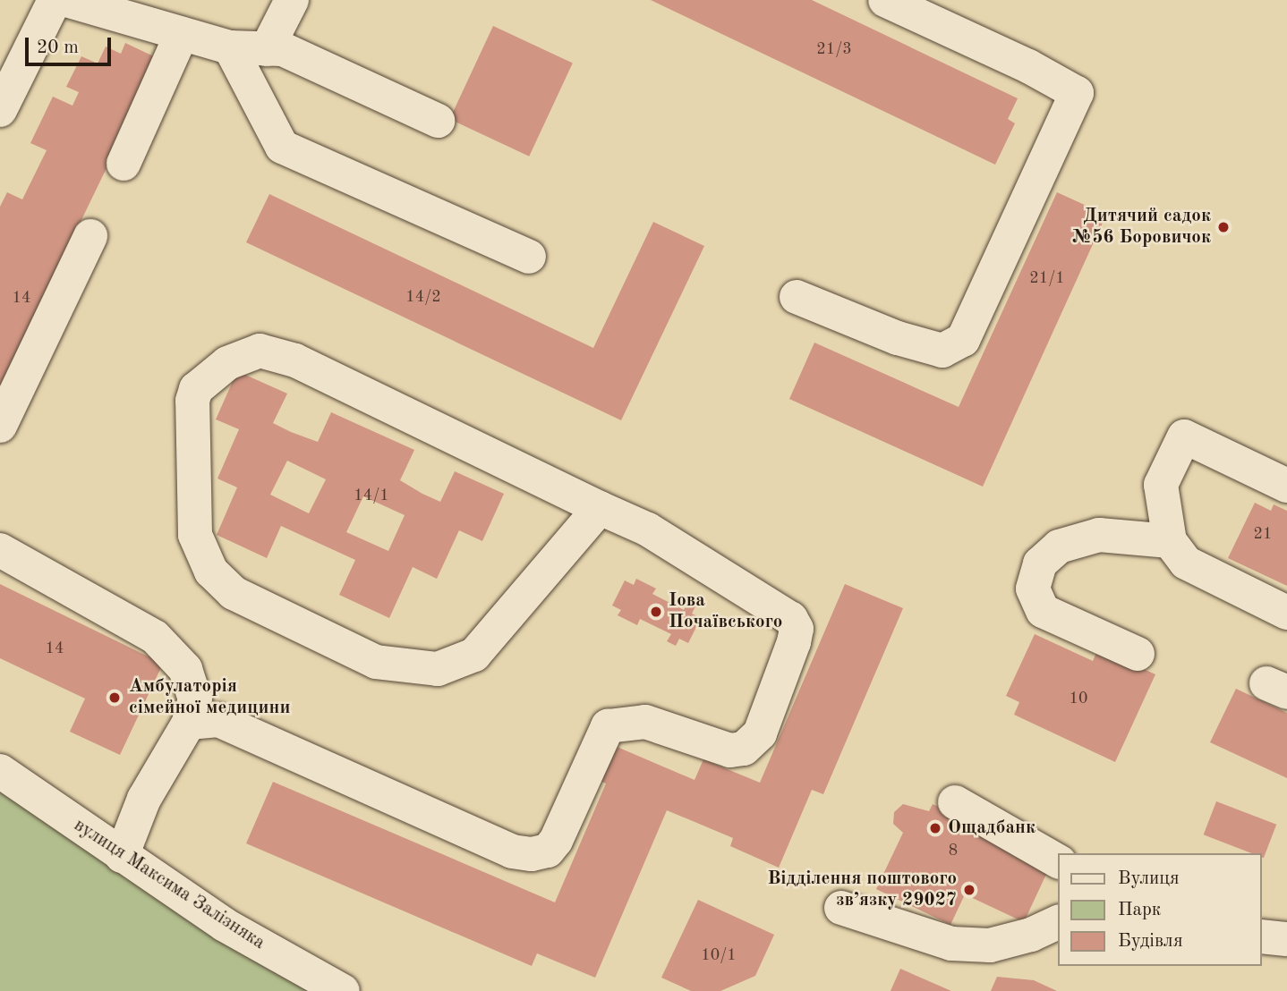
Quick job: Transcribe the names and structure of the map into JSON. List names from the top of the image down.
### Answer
{
  "streets": {
    "street": ["вулиця Максима Залізняка"]
  },
  "places": [
    "Дитячий садок №56 Боровичок",
    "Іова Почаївського",
    "Амбулаторія сімейної медицини",
    "Ощадбанк",
    "Відділення поштового зв’язку 29027"
  ],
  "house_numbers": [
    "21/3",
    "21/1",
    "14/2",
    "14",
    "14/1",
    "21",
    "14",
    "10",
    "8",
    "10/1"
  ],
  "legend": ["Вулиця", "Парк", "Будівля"],
  "scale_bar": "20 m"
}
